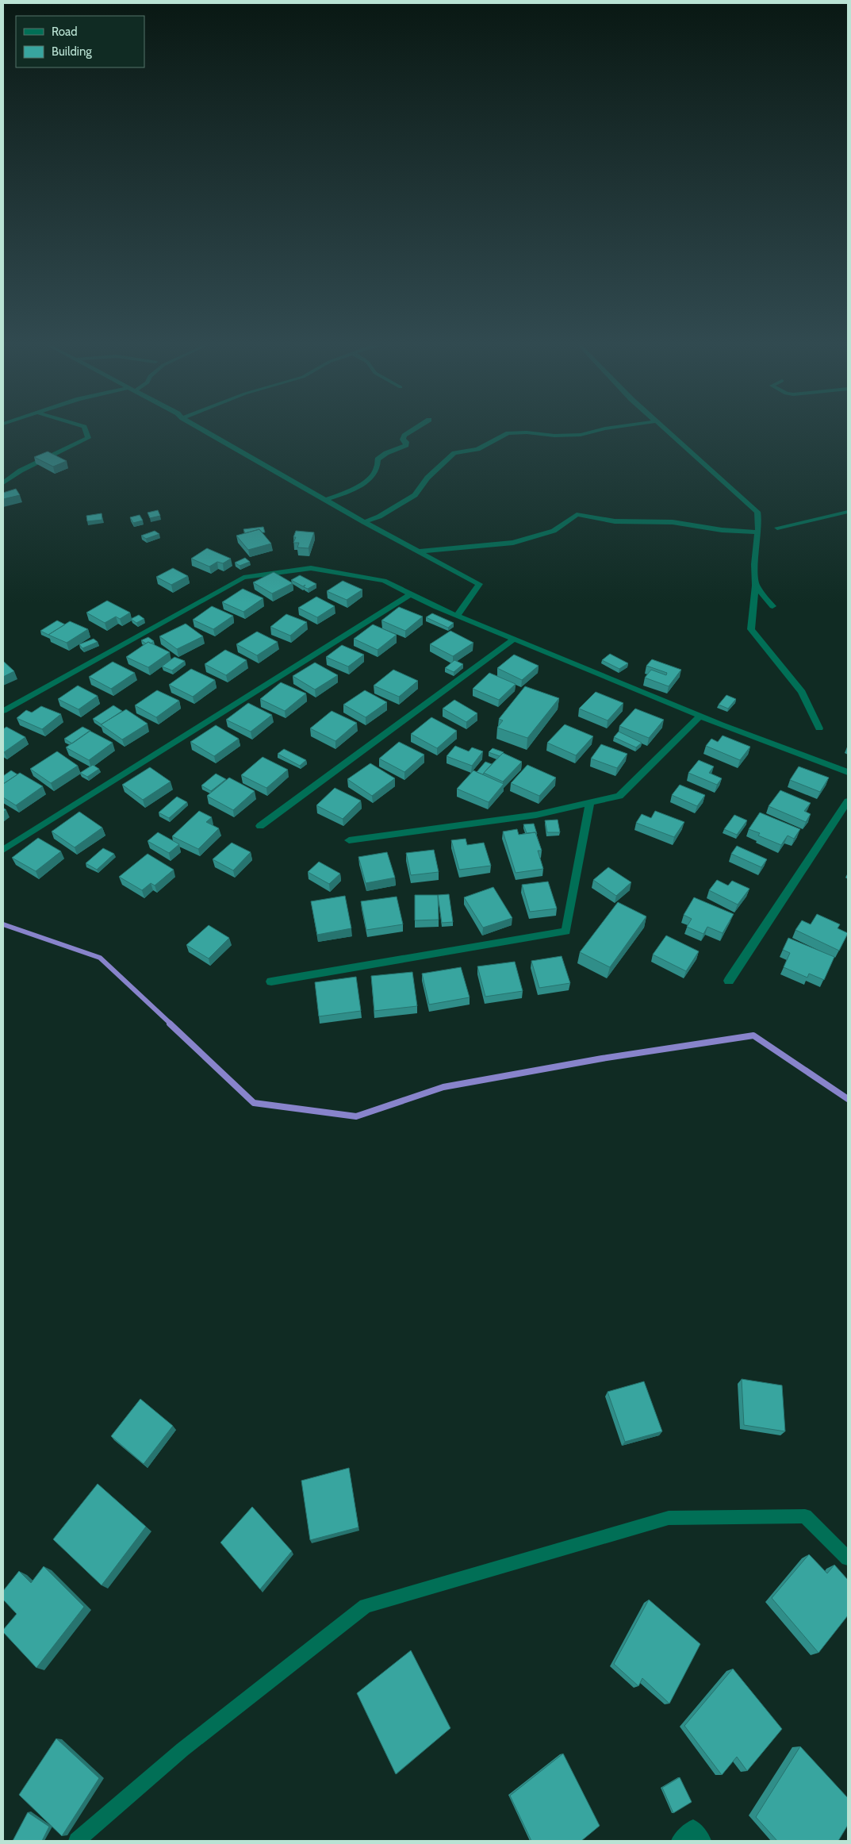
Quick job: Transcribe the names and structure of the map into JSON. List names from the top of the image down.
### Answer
{
  "legend": ["Road", "Building"]
}
